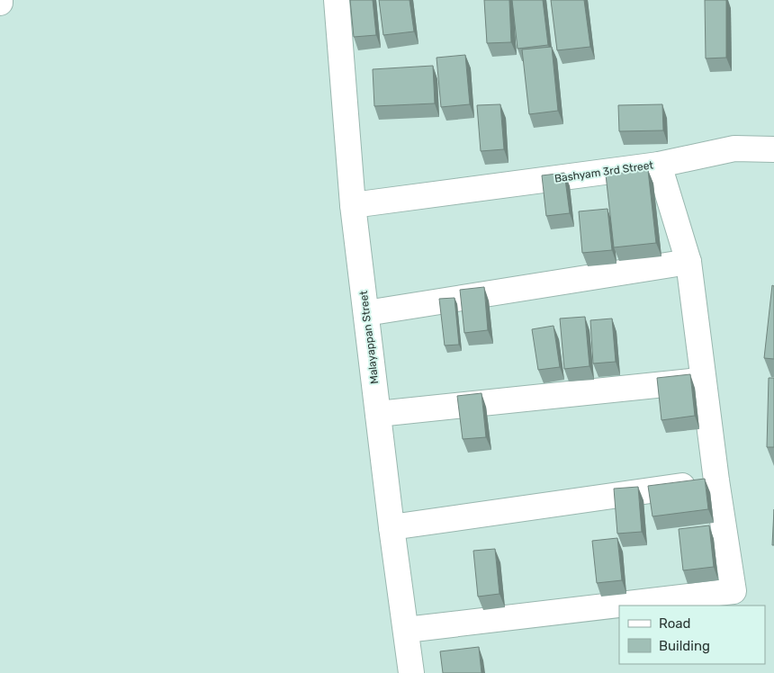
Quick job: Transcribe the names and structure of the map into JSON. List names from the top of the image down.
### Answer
{
  "streets": {
    "street": ["Bashyam 3rd Street", "Malayappan Street"]
  },
  "crossings": [
    ["Bashyam 3rd Street", "Malayappan Street"]
  ],
  "legend": ["Road", "Building"]
}
